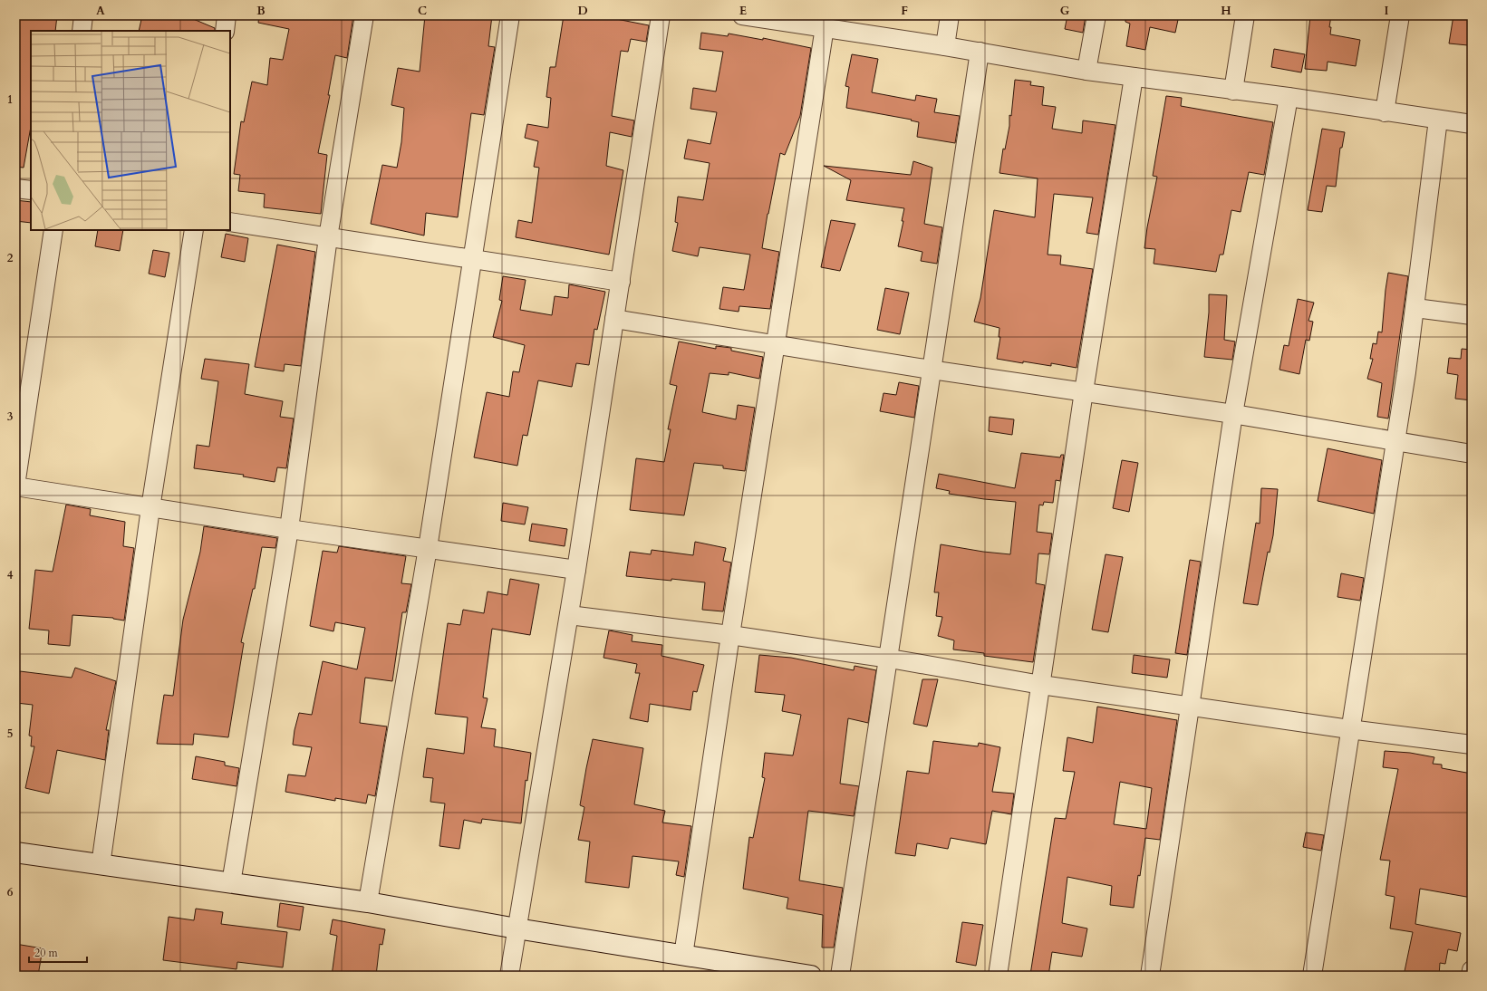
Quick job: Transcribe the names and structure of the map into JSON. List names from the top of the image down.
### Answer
{
  "scale_bar": "20 m",
  "grid": {
    "columns": [
      "A",
      "B",
      "C",
      "D",
      "E",
      "F",
      "G",
      "H",
      "I"
    ],
    "rows": [
      "1",
      "2",
      "3",
      "4",
      "5",
      "6"
    ]
  }
}
